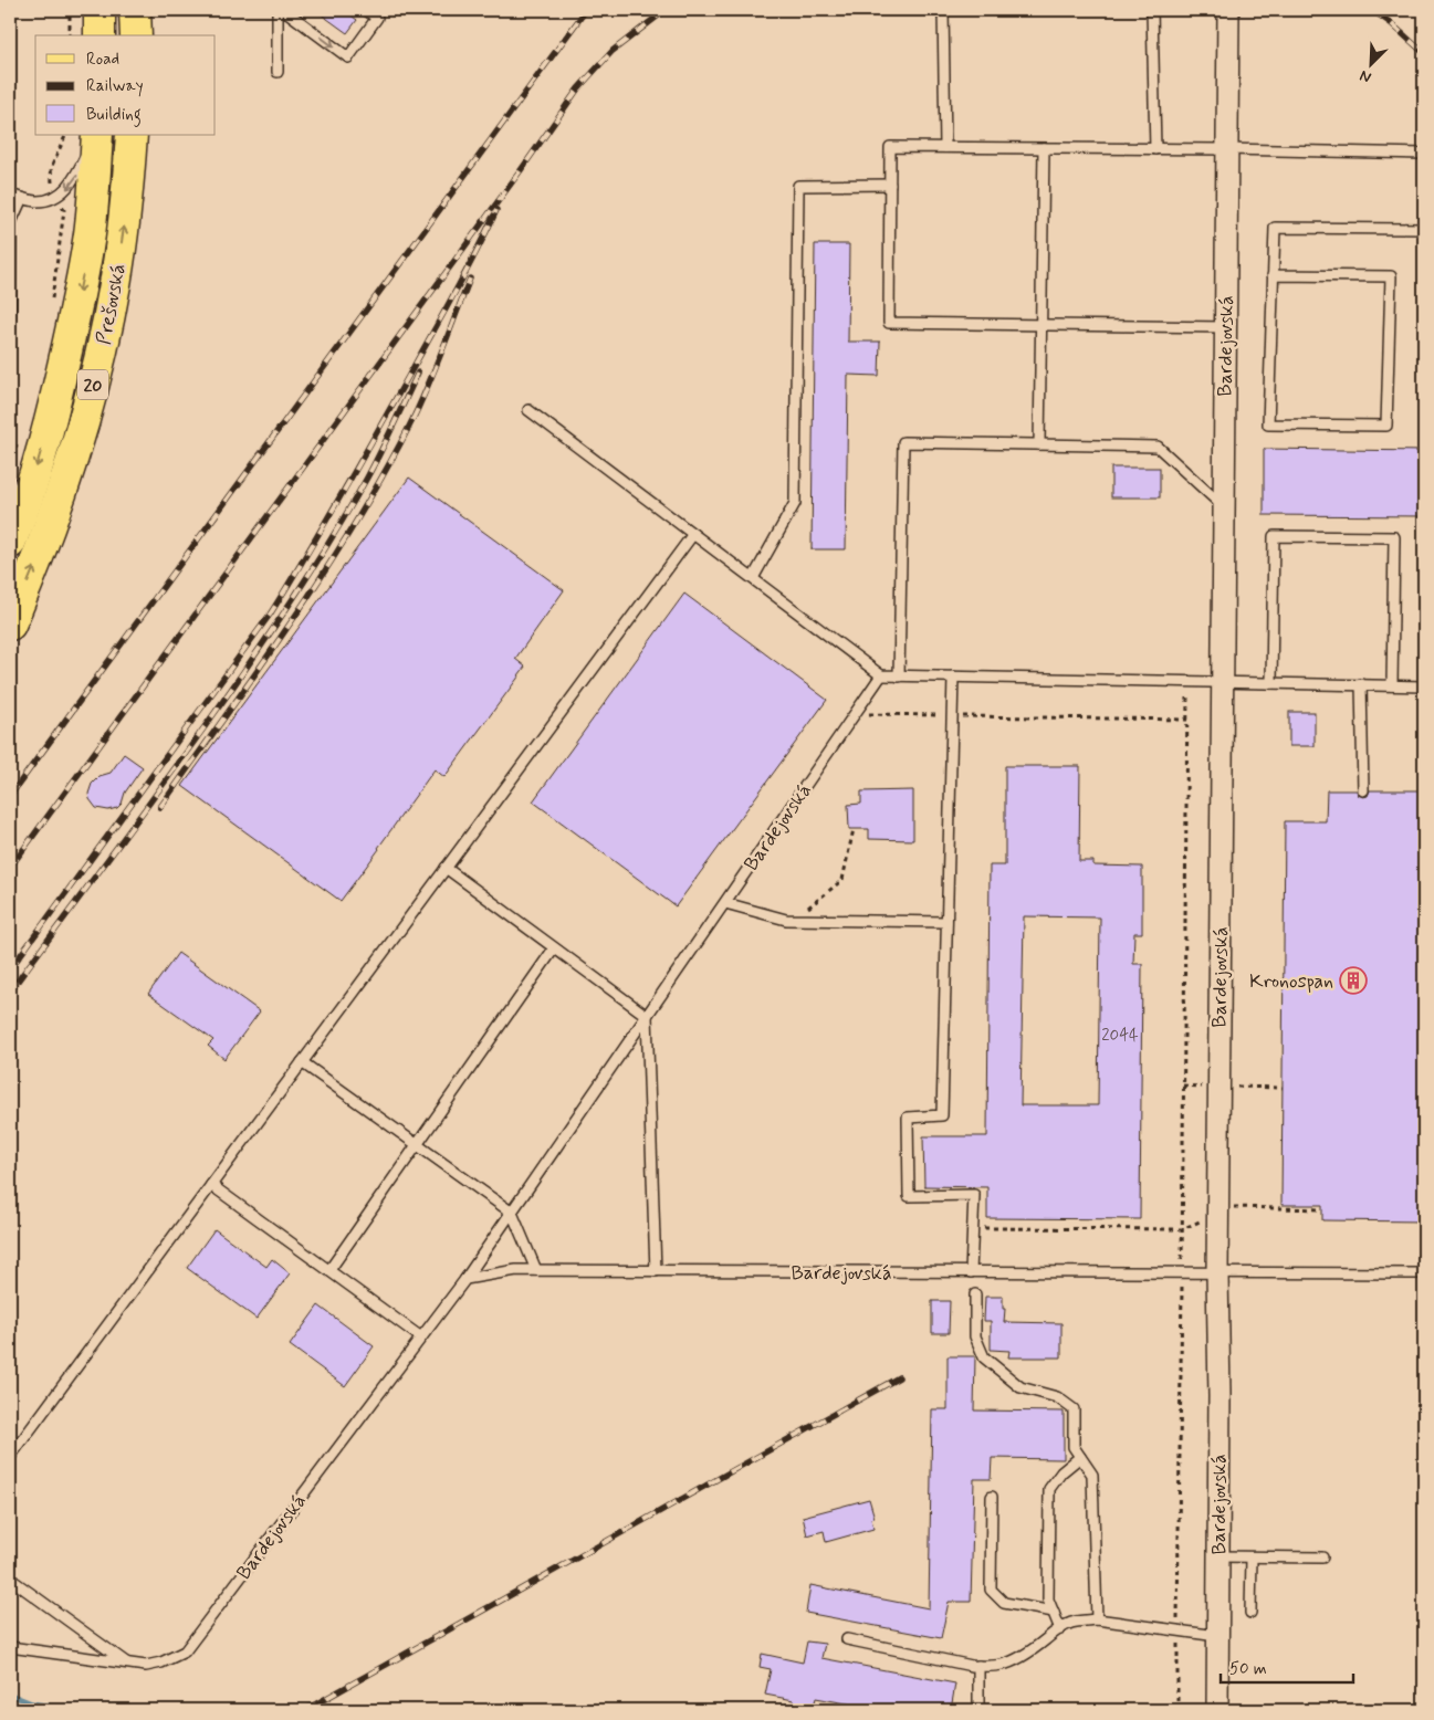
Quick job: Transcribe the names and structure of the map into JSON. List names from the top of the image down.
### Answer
{
  "streets": {
    "main road": ["Prešovská", "20"],
    "street": ["Bardejovská"]
  },
  "places": {
    "building": ["Kronospan"]
  },
  "house_numbers": ["2044"],
  "legend": ["Road", "Railway", "Building"],
  "scale_bar": "50 m",
  "north": "bottom left"
}
